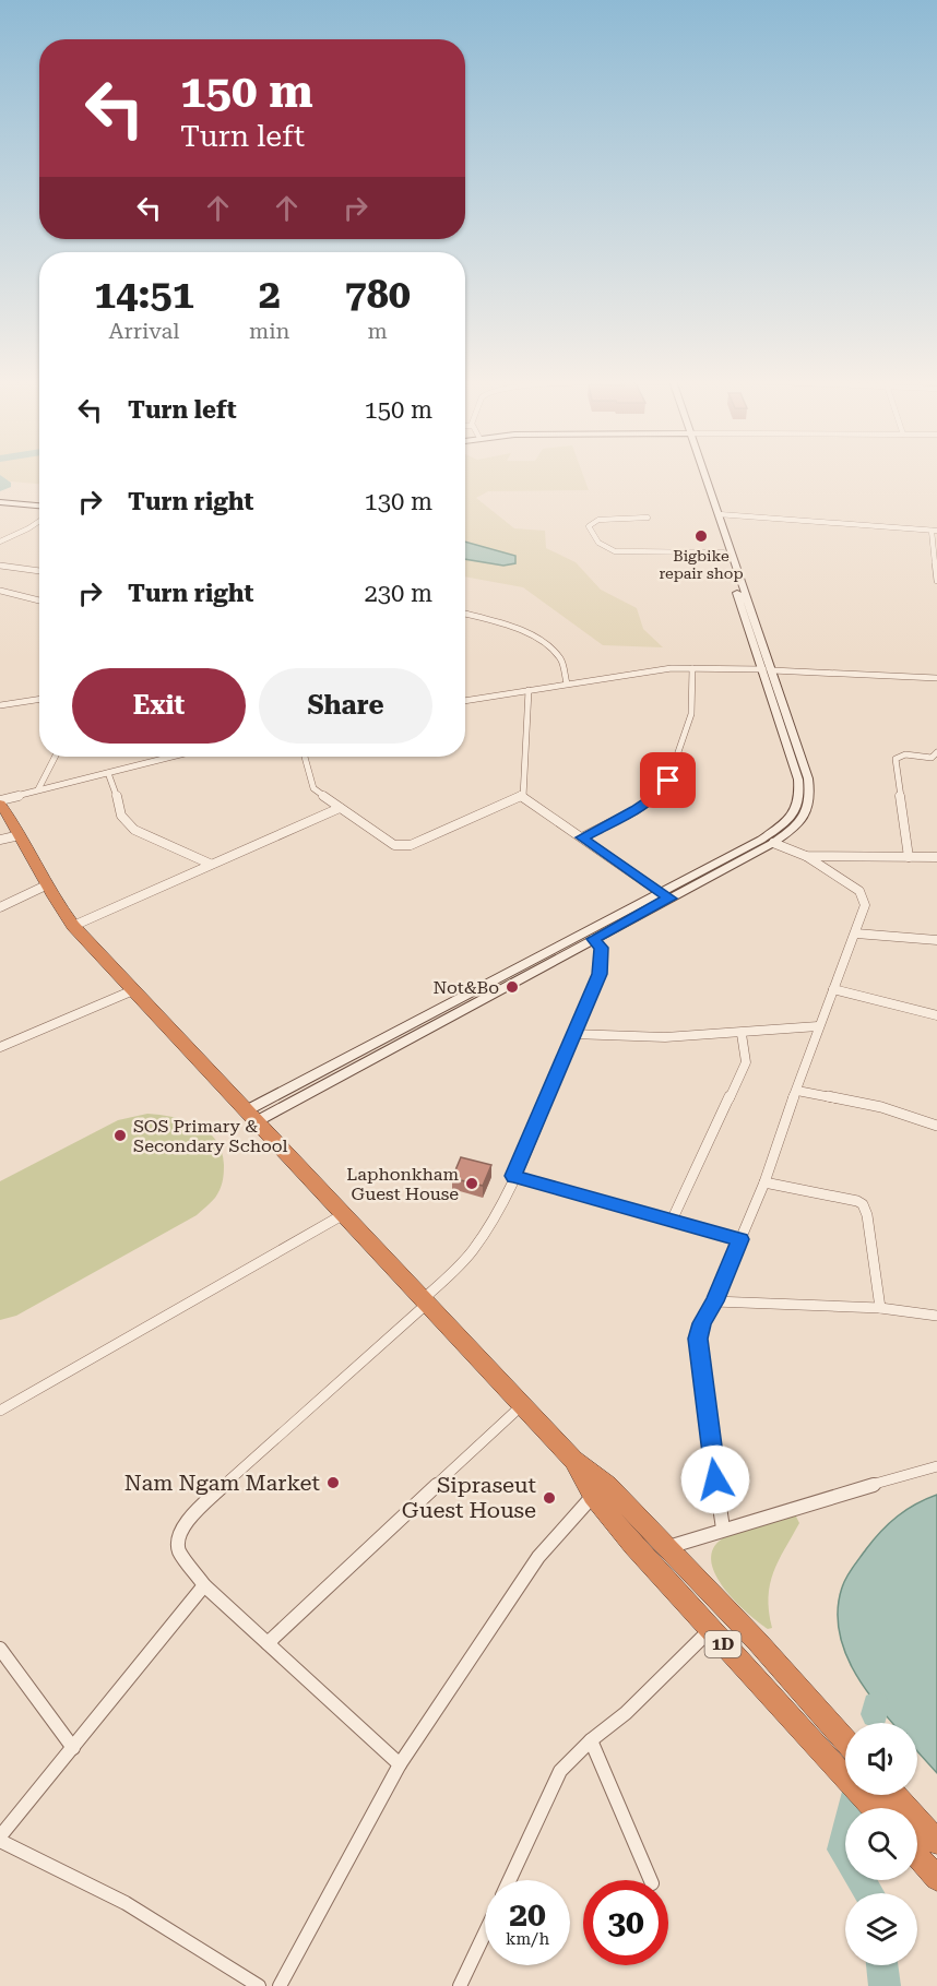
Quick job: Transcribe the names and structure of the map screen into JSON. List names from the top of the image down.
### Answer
{
  "streets": {
    "highway": ["1D"]
  },
  "places": [
    "Bigbike repair shop",
    "Not&Bo",
    "SOS Primary & Secondary School",
    "Laphonkham Guest House",
    "Nam Ngam Market",
    "Sipraseut Guest House"
  ],
  "page": {
    "turn": ["150 m", "Turn left"],
    "eta": [
      "14:51",
      "Arrival",
      "2",
      "min",
      "780",
      "m"
    ],
    "list": [
      {
        "name": "Turn left",
        "value": "150 m"
      },
      {
        "name": "Turn right",
        "value": "130 m"
      },
      {
        "name": "Turn right",
        "value": "230 m"
      }
    ],
    "buttons": ["Exit", "Share"],
    "speed": "20 km/h",
    "limit": "30"
  }
}
